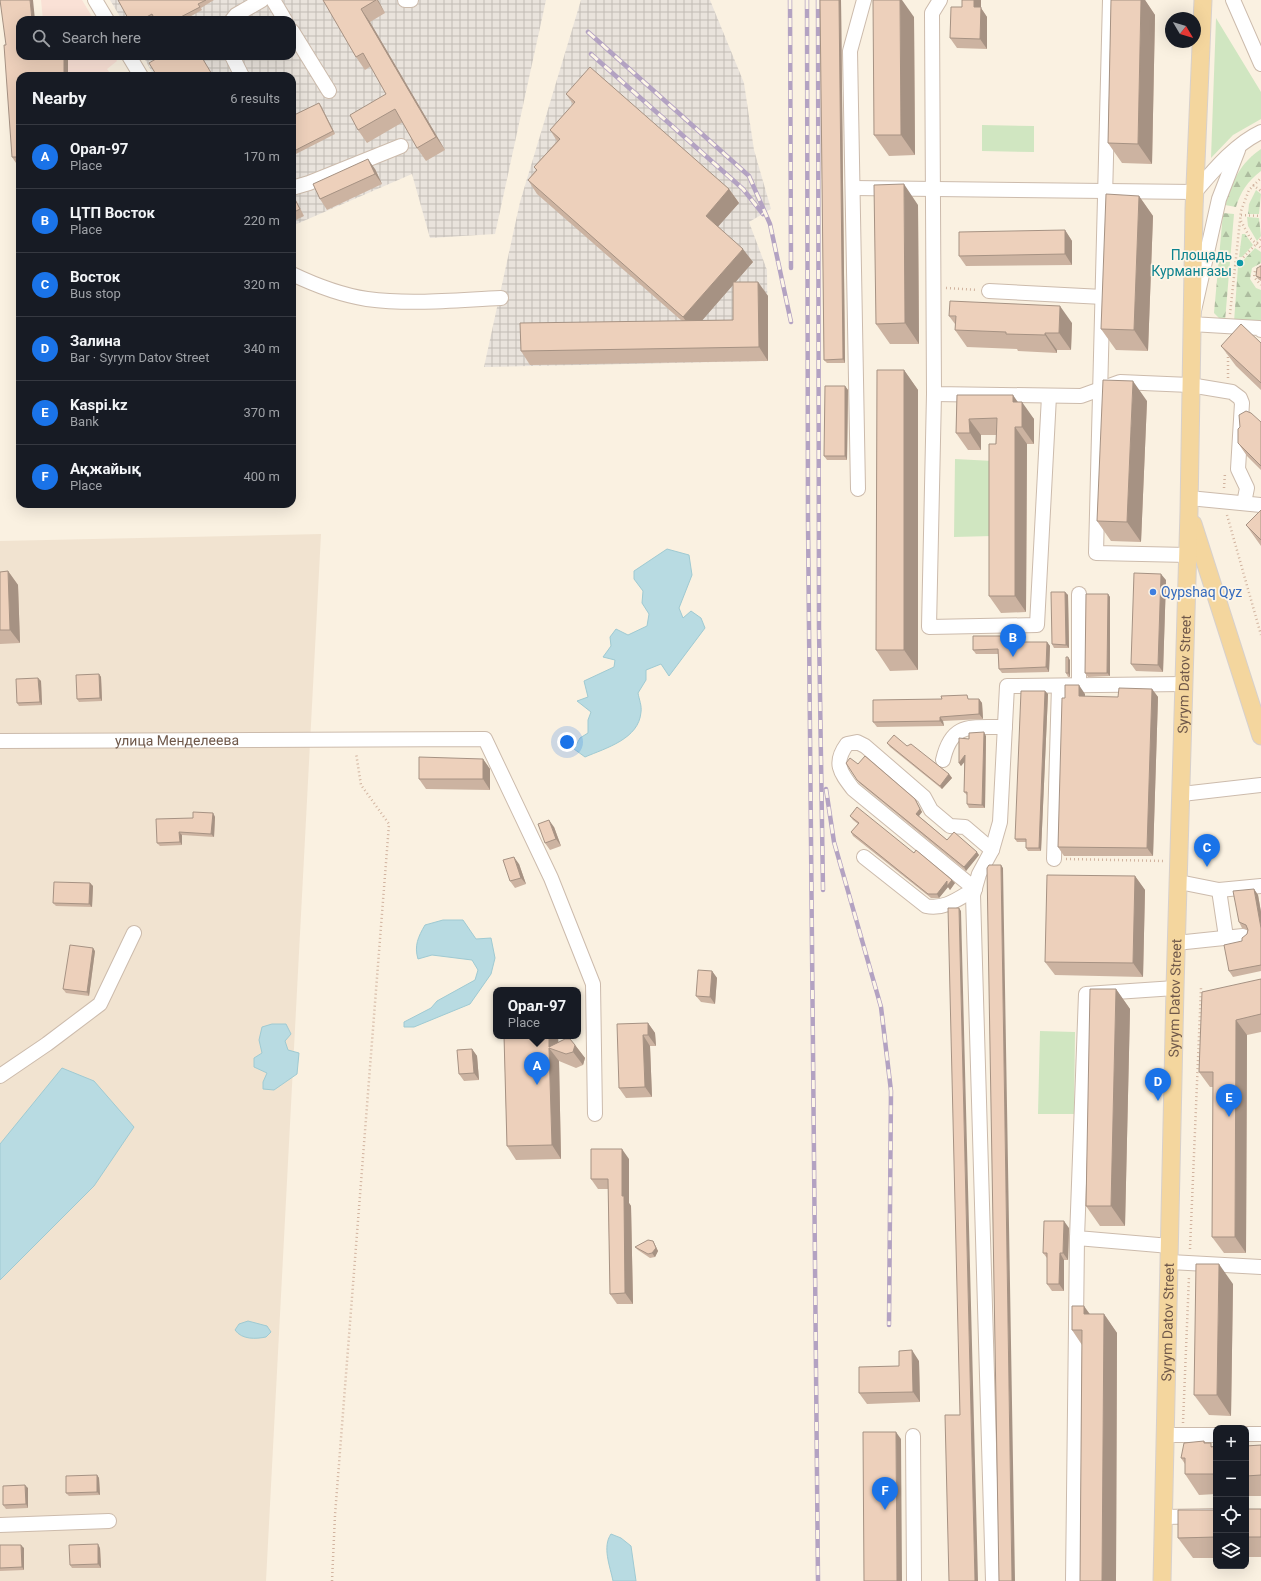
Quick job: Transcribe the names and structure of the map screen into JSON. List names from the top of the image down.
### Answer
{
  "streets": {
    "main road": ["Syrym Datov Street"],
    "street": ["улица Менделеева"]
  },
  "places": ["Площадь Курмангазы", "Qypshaq Qyz"],
  "north": "bottom right",
  "page": {
    "search": "Search here",
    "heading": ["Nearby", "6 results"],
    "list": [
      {
        "mark": "A",
        "name": "Орал-97",
        "note": "Place",
        "value": "170 m"
      },
      {
        "mark": "B",
        "name": "ЦТП Восток",
        "note": "Place",
        "value": "220 m"
      },
      {
        "mark": "C",
        "name": "Восток",
        "note": "Bus stop",
        "value": "320 m"
      },
      {
        "mark": "D",
        "name": "Залина",
        "note": "Bar · Syrym Datov Street",
        "value": "340 m"
      },
      {
        "mark": "E",
        "name": "Kaspi.kz",
        "note": "Bank",
        "value": "370 m"
      },
      {
        "mark": "F",
        "name": "Ақжайық",
        "note": "Place",
        "value": "400 m"
      }
    ],
    "pins": [
      "B",
      "C",
      "A",
      "D",
      "E",
      "F"
    ],
    "popup": ["Орал-97", "Place"],
    "map_buttons": ["+", "−"]
  }
}
